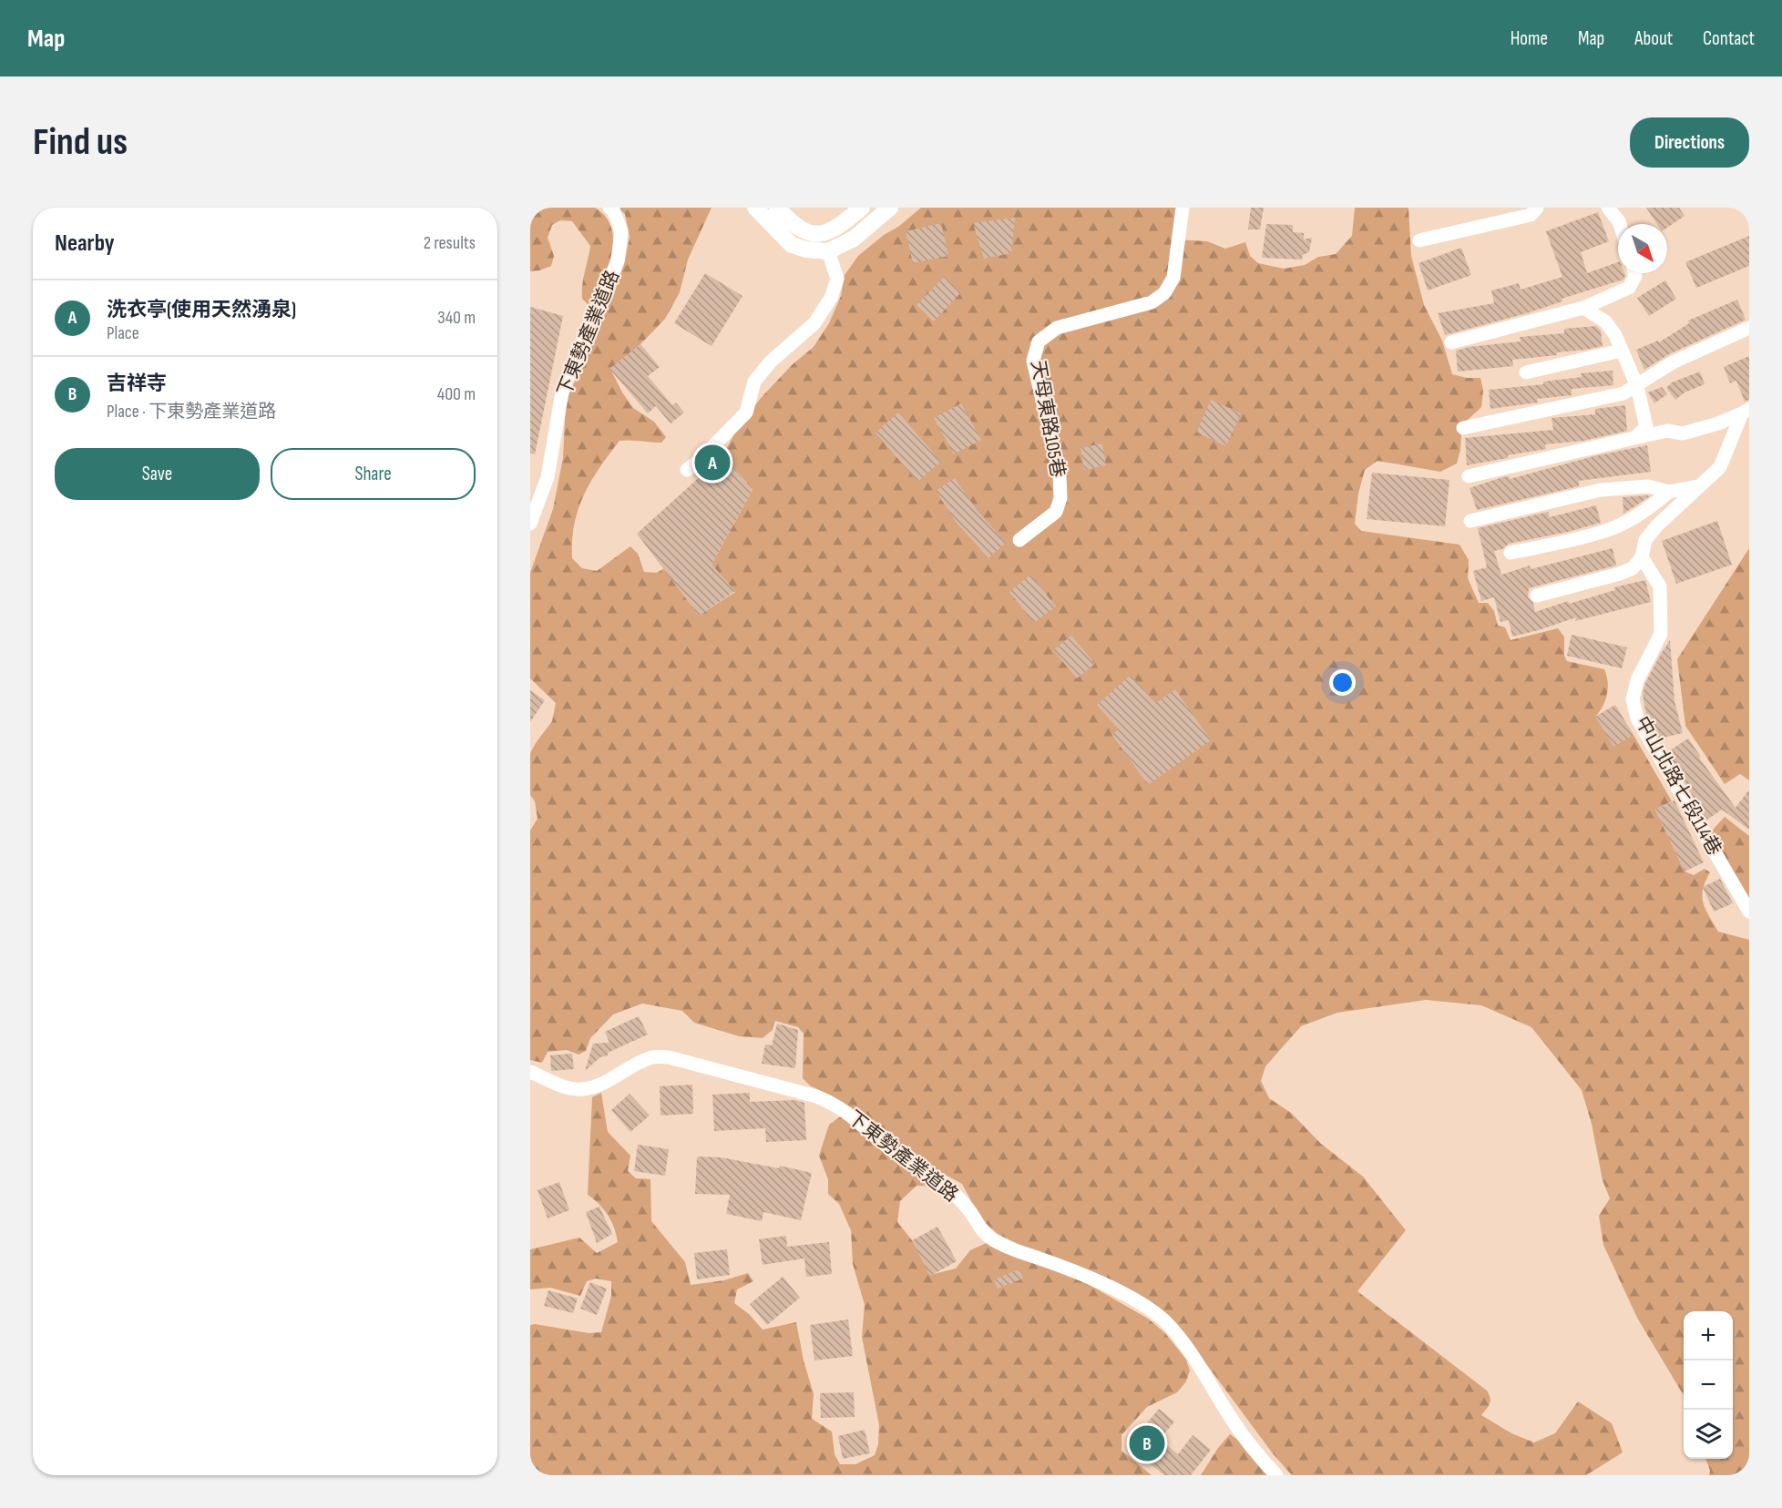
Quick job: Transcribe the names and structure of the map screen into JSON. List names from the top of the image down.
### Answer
{
  "streets": {
    "street": ["下東勢產業道路", "天母東路105巷", "中山北路七段114巷"]
  },
  "north": "bottom right",
  "page": {
    "header": "Map",
    "nav": [
      "Home",
      "Map",
      "About",
      "Contact"
    ],
    "buttons": [
      "Directions",
      ["Save", "Share"]
    ],
    "title": "Find us",
    "heading": ["Nearby", "2 results"],
    "list": [
      {
        "mark": "A",
        "name": "洗衣亭(使用天然湧泉)",
        "note": "Place",
        "value": "340 m"
      },
      {
        "mark": "B",
        "name": "吉祥寺",
        "note": "Place · 下東勢產業道路",
        "value": "400 m"
      }
    ],
    "pins": ["A", "B"],
    "map_buttons": ["+", "−"]
  }
}
